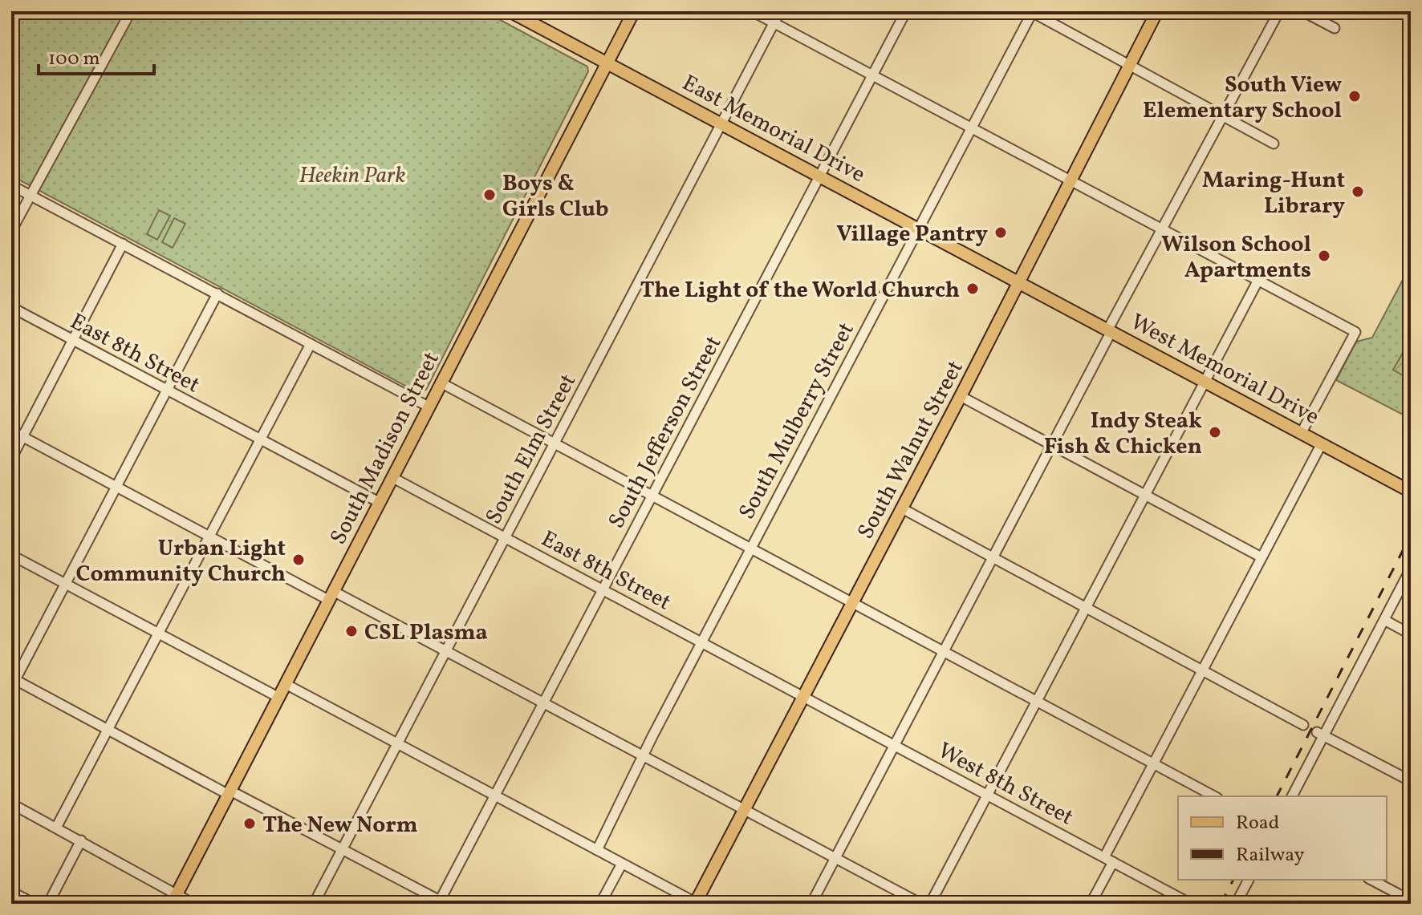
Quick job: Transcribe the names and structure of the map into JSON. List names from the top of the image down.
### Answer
{
  "streets": {
    "main road": [
      "East Memorial Drive",
      "West Memorial Drive",
      "South Madison Street",
      "South Walnut Street"
    ],
    "street": [
      "East 8th Street",
      "South Mulberry Street",
      "South Jefferson Street",
      "South Elm Street",
      "West 8th Street"
    ]
  },
  "crossings": [
    ["East Memorial Drive", "West Memorial Drive"],
    ["East Memorial Drive", "South Mulberry Street"],
    ["East Memorial Drive", "South Jefferson Street"],
    ["East Memorial Drive", "South Madison Street"],
    ["East Memorial Drive", "South Elm Street"],
    ["East Memorial Drive", "South Walnut Street"],
    ["East 8th Street", "South Mulberry Street"],
    ["East 8th Street", "South Jefferson Street"],
    ["East 8th Street", "South Madison Street"],
    ["East 8th Street", "South Elm Street"],
    ["East 8th Street", "South Walnut Street"],
    ["East 8th Street", "West 8th Street"],
    ["West Memorial Drive", "South Walnut Street"],
    ["South Walnut Street", "West 8th Street"]
  ],
  "parks": ["Heekin Park"],
  "places": [
    "South View Elementary School",
    "Maring-Hunt Library",
    "Boys & Girls Club",
    "Village Pantry",
    "Wilson School Apartments",
    "The Light of the World Church",
    "Indy Steak Fish & Chicken",
    "Urban Light Community Church",
    "CSL Plasma",
    "The New Norm"
  ],
  "legend": ["Road", "Railway"],
  "scale_bar": "100 m"
}
